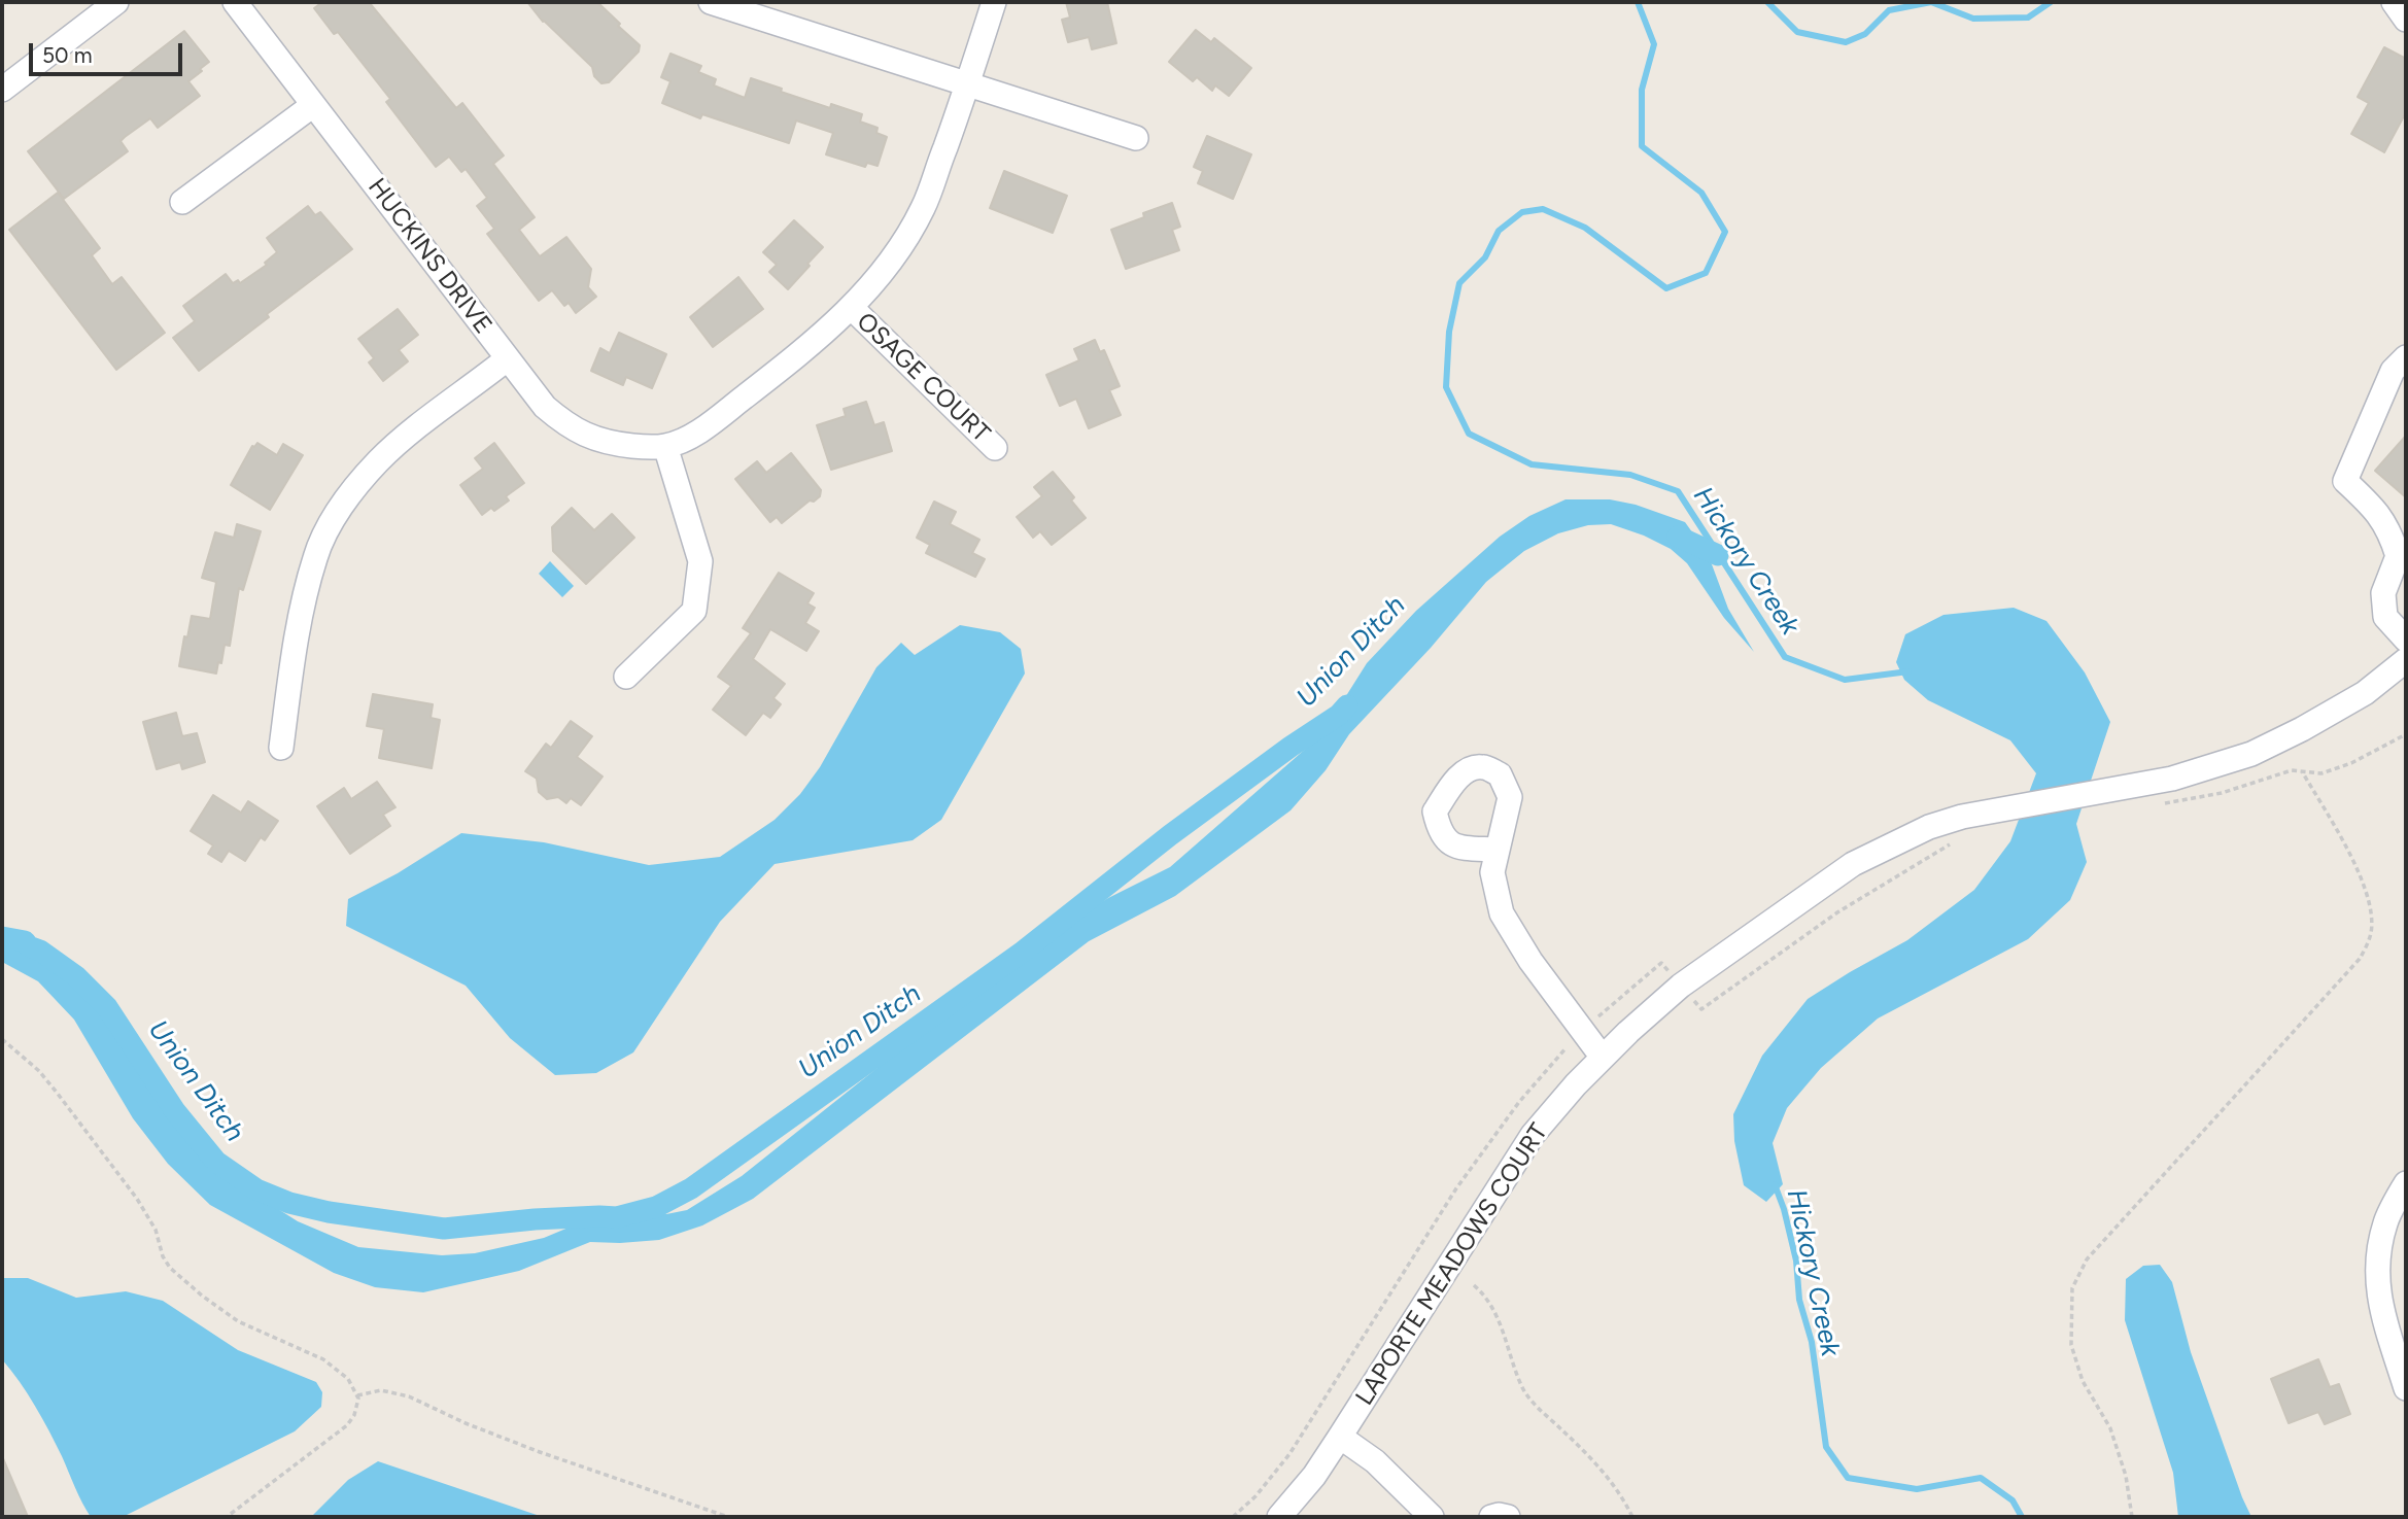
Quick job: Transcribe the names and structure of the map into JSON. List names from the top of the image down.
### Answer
{
  "streets": {
    "street": ["HUCKINS DRIVE", "OSAGE COURT", "LAPORTE MEADOWS COURT"]
  },
  "water": ["Hickory Creek", "Union Ditch"],
  "scale_bar": "50 m"
}
